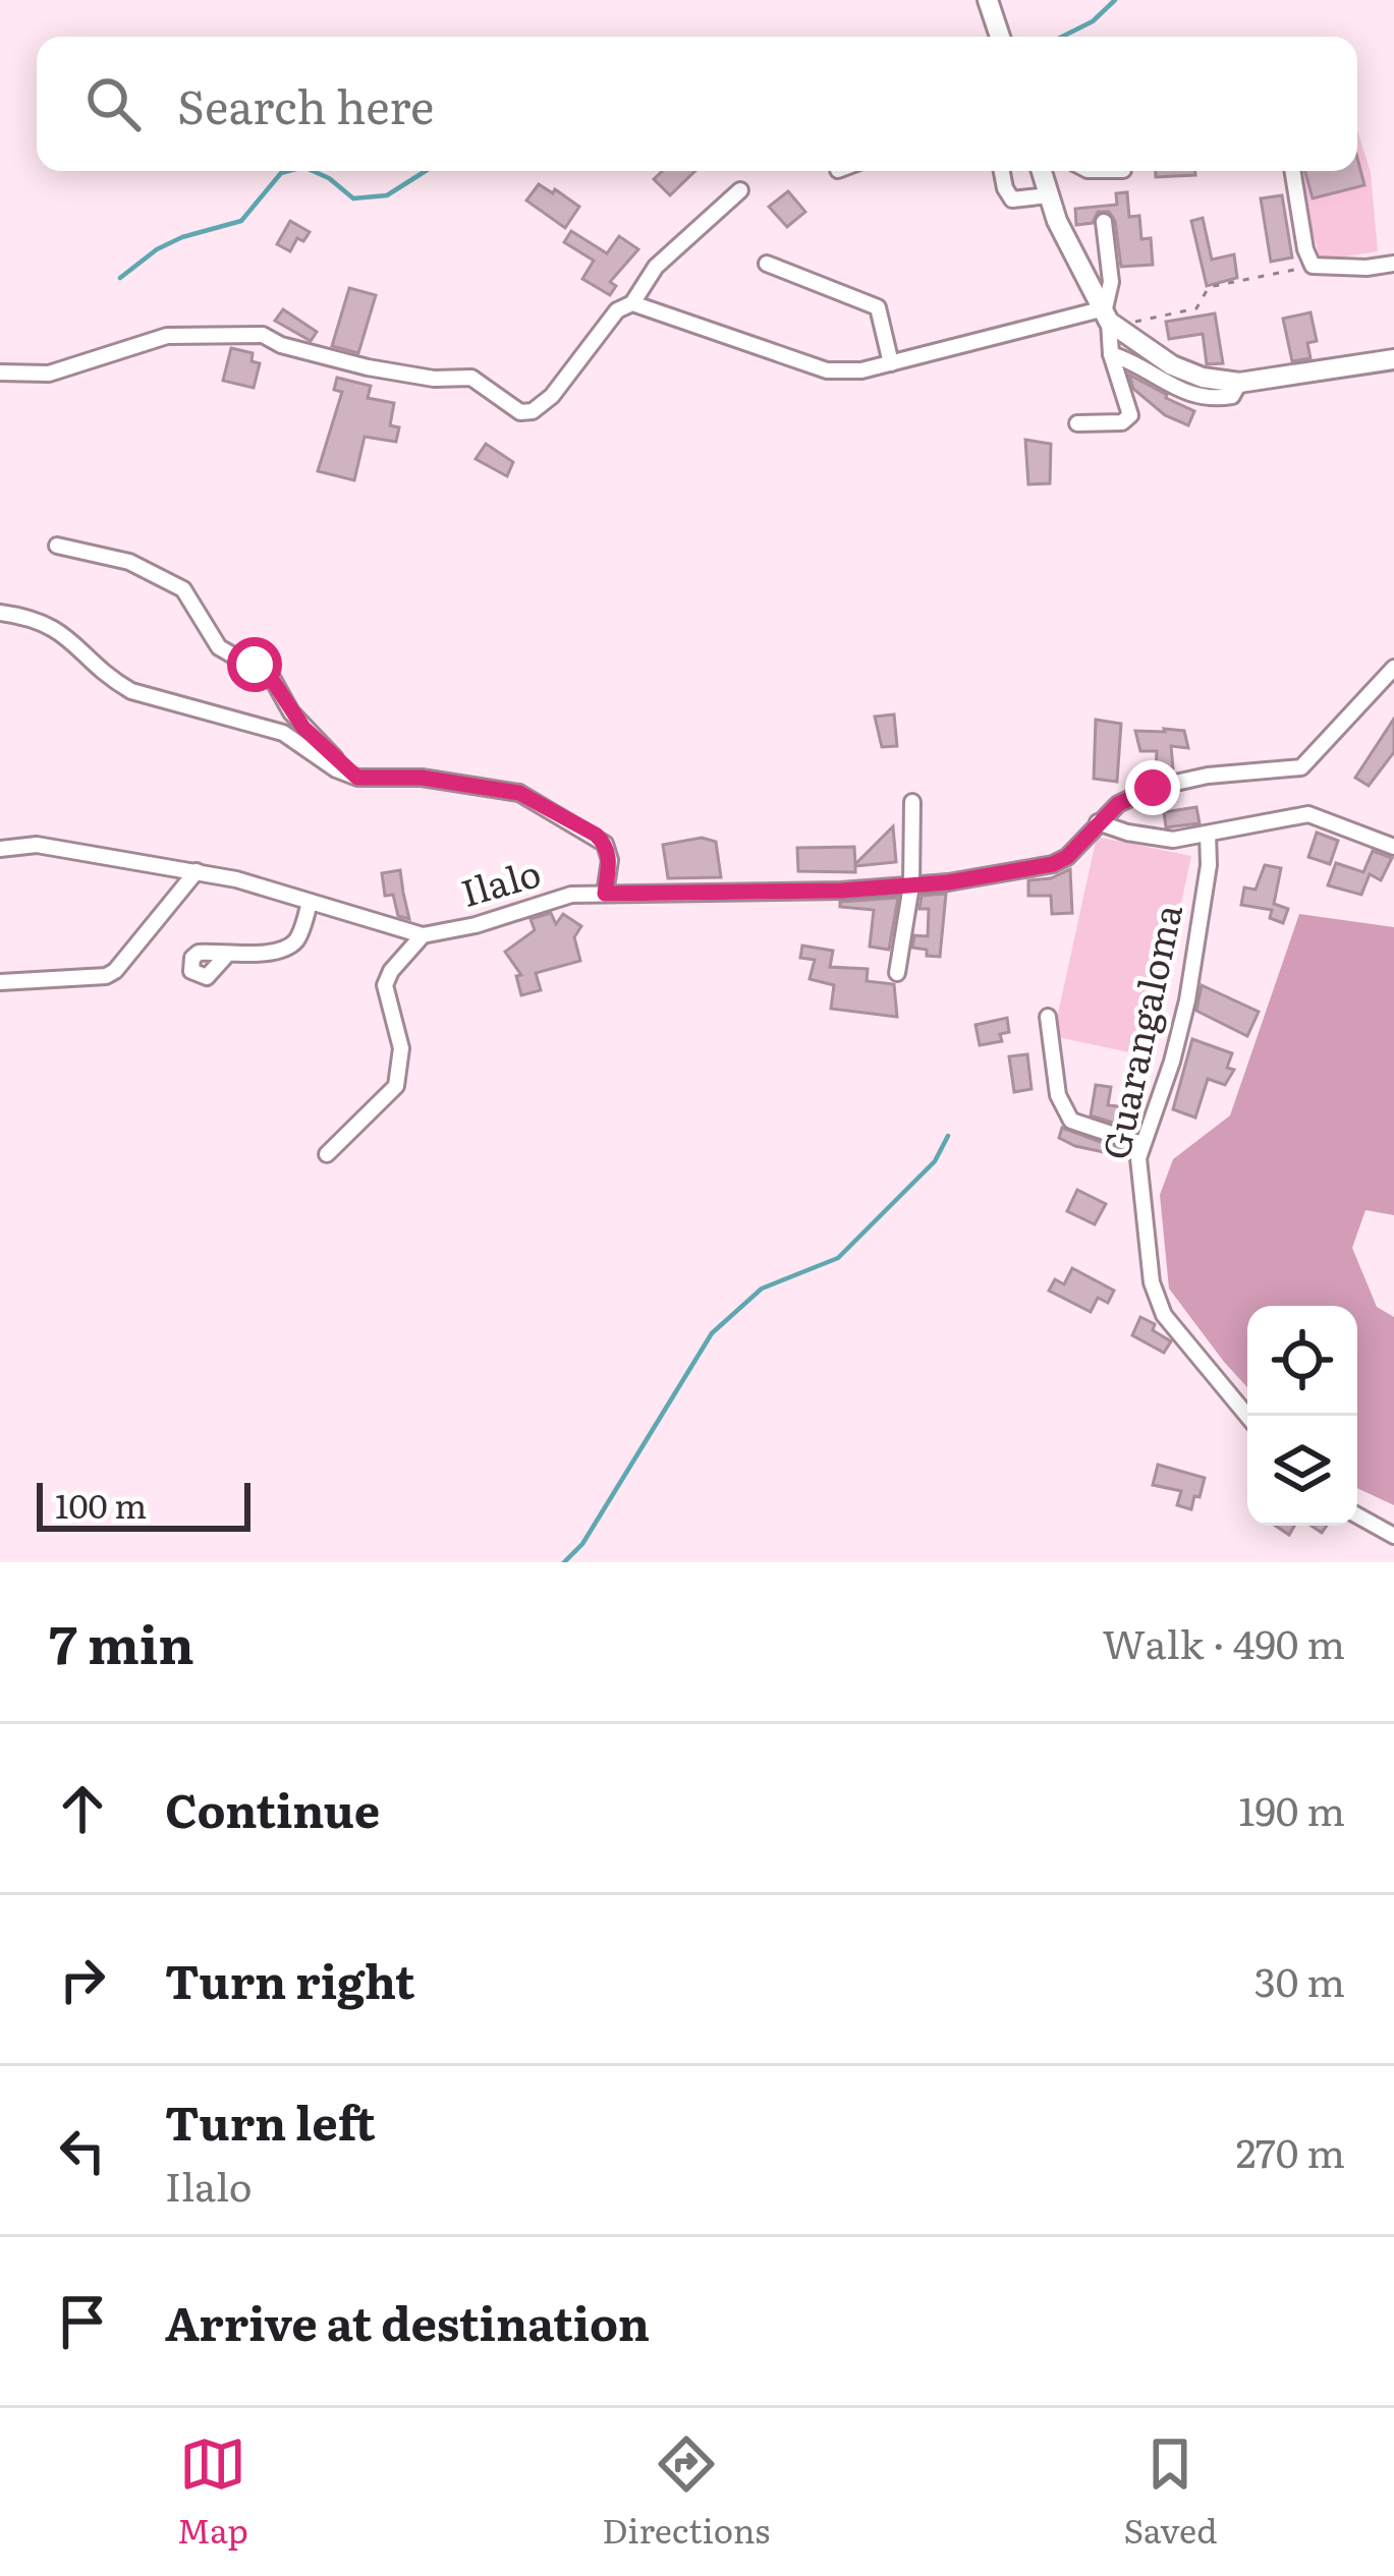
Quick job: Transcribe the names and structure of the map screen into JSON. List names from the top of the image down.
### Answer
{
  "streets": {
    "street": ["Ilalo", "Guarangaloma"]
  },
  "scale_bar": "100 m",
  "page": {
    "search": "Search here",
    "scale": "100 m",
    "heading": ["7 min", "Walk · 490 m"],
    "list": [
      ["Continue", "190 m"],
      ["Turn right", "30 m"],
      ["Turn left", "Ilalo", "270 m"],
      "Arrive at destination"
    ],
    "nav": ["Map", "Directions", "Saved"]
  }
}
